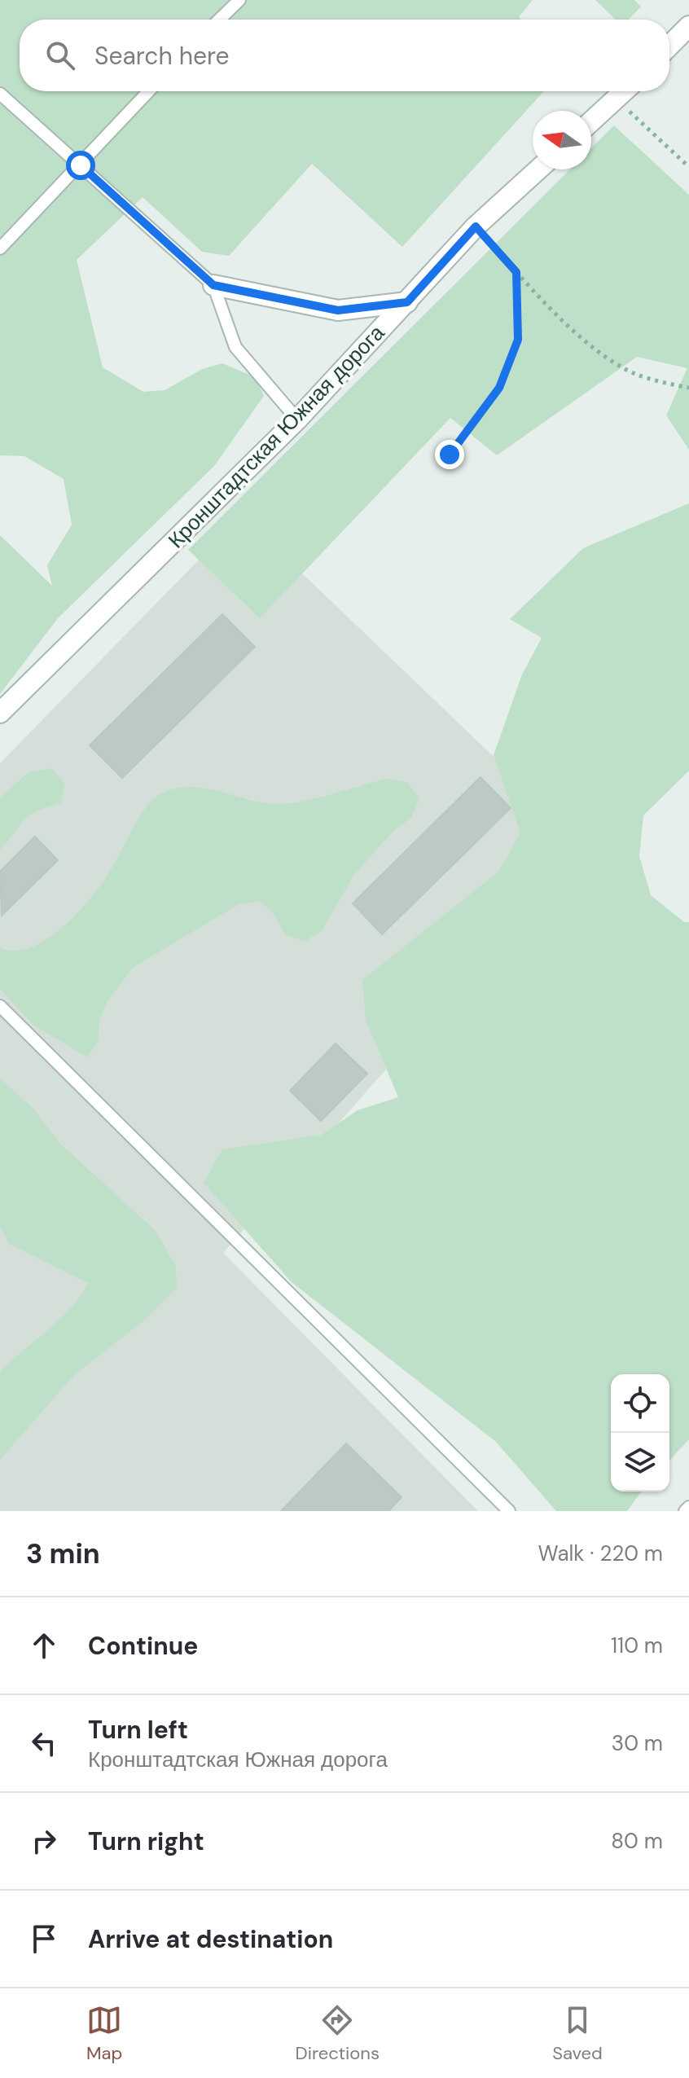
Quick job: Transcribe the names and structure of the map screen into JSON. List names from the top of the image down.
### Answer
{
  "streets": {
    "street": ["Кронштадтская Южная дорога"]
  },
  "north": "left",
  "page": {
    "search": "Search here",
    "heading": ["3 min", "Walk · 220 m"],
    "list": [
      ["Continue", "110 m"],
      ["Turn left", "Кронштадтская Южная дорога", "30 m"],
      ["Turn right", "80 m"],
      "Arrive at destination"
    ],
    "nav": ["Map", "Directions", "Saved"]
  }
}
